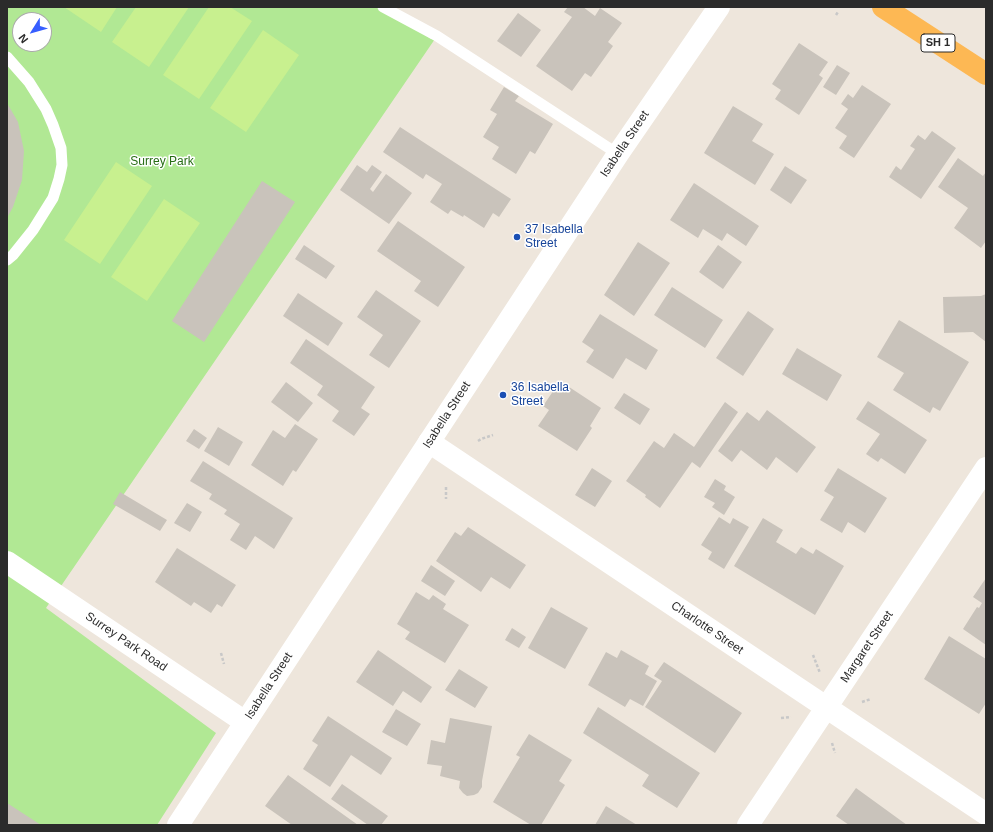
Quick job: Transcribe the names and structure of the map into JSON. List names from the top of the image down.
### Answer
{
  "streets": {
    "highway": ["SH 1"],
    "street": [
      "Isabella Street",
      "Charlotte Street",
      "Surrey Park Road",
      "Margaret Street"
    ]
  },
  "crossings": [
    ["Isabella Street", "Charlotte Street"],
    ["Isabella Street", "Surrey Park Road"],
    ["Charlotte Street", "Margaret Street"]
  ],
  "parks": ["Surrey Park"],
  "places": ["37 Isabella Street", "36 Isabella Street"],
  "north": "bottom left"
}
